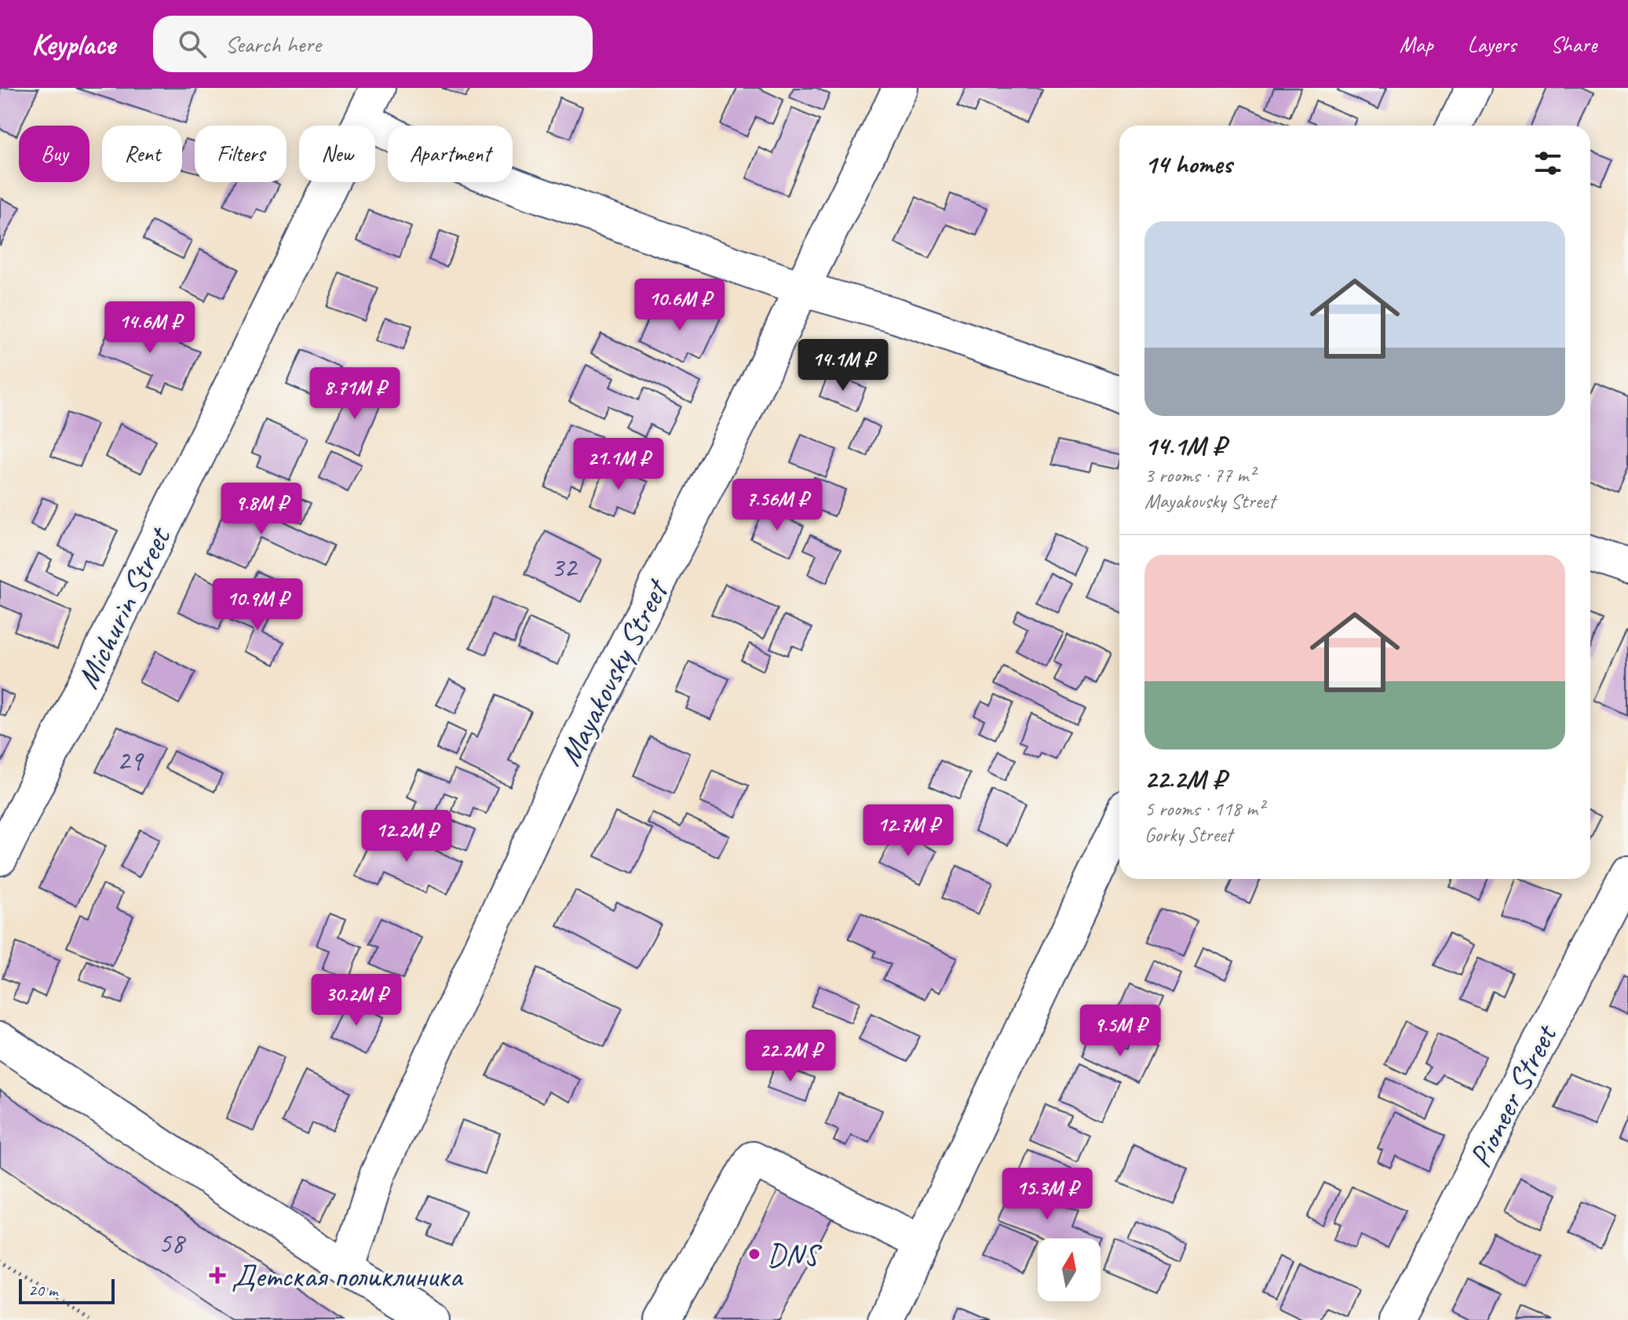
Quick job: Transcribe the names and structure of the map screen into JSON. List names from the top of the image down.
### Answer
{
  "streets": {
    "street": ["Michurin Street", "Mayakovsky Street", "Pioneer Street"]
  },
  "places": {
    "other": ["DNS"],
    "health": ["Детская поликлиника"]
  },
  "house_numbers": ["32", "29", "58"],
  "scale_bar": "20 m",
  "north": "top",
  "page": {
    "header": "Keyplace",
    "search": "Search here",
    "nav": ["Map", "Layers", "Share"],
    "chip": [
      "Buy",
      "Rent",
      "Filters",
      "New",
      "Apartment"
    ],
    "heading": "14 homes",
    "list": [
      {
        "name": "14.1M ₽",
        "note": "3 rooms · 77 m² · Mayakovsky Street"
      },
      {
        "name": "22.2M ₽",
        "note": "5 rooms · 118 m² · Gorky Street"
      }
    ],
    "price": [
      "10.6M ₽",
      "14.6M ₽",
      "14.1M ₽",
      "8.71M ₽",
      "21.1M ₽",
      "7.56M ₽",
      "9.8M ₽",
      "10.9M ₽",
      "12.7M ₽",
      "12.2M ₽",
      "30.2M ₽",
      "9.5M ₽",
      "22.2M ₽",
      "15.3M ₽"
    ],
    "scale": "20 m"
  }
}
